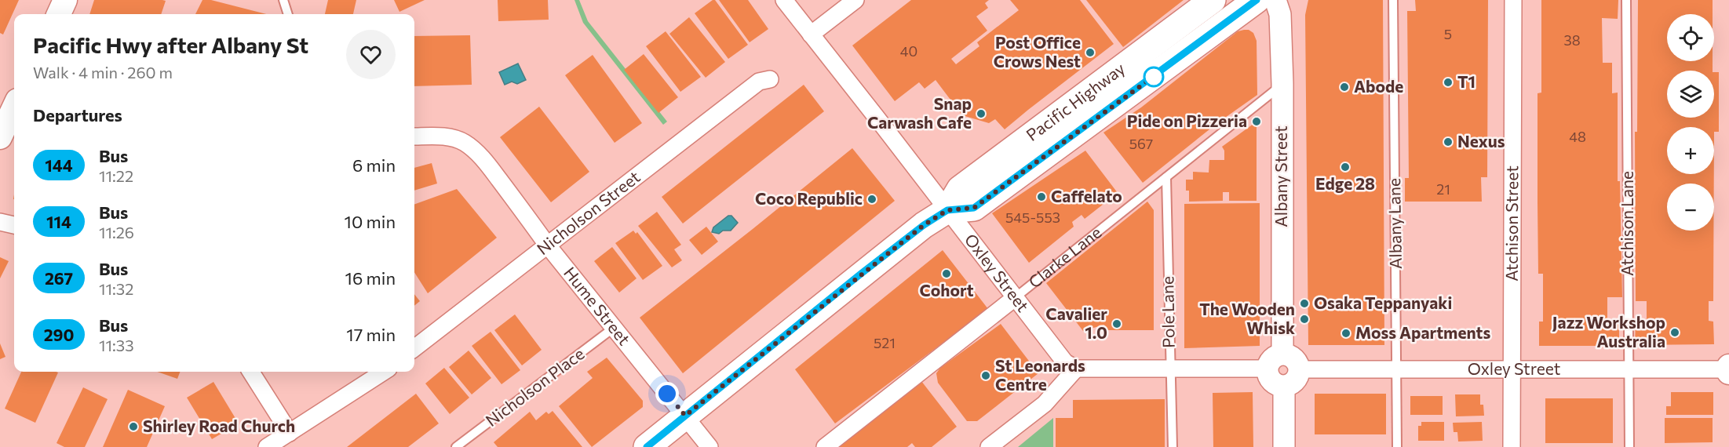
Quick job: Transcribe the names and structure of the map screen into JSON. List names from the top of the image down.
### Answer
{
  "streets": {
    "main road": ["Pacific Highway"],
    "street": [
      "Albany Street",
      "Nicholson Street",
      "Atchison Street",
      "Clarke Lane",
      "Oxley Street",
      "Hume Street"
    ],
    "lane": [
      "Albany Lane",
      "Atchison Lane",
      "Pole Lane",
      "Nicholson Place"
    ]
  },
  "crossings": [
    ["Pacific Highway", "Oxley Street"],
    ["Pacific Highway", "Hume Street"],
    ["Albany Street", "Clarke Lane"],
    ["Albany Street", "Oxley Street"],
    ["Nicholson Street", "Hume Street"],
    ["Albany Lane", "Oxley Street"],
    ["Atchison Street", "Oxley Street"],
    ["Atchison Lane", "Oxley Street"],
    ["Clarke Lane", "Oxley Street"],
    ["Clarke Lane", "Pole Lane"],
    ["Hume Street", "Nicholson Place"]
  ],
  "places": [
    "Post Office Crows Nest",
    "T1",
    "Abode",
    "Snap Carwash Cafe",
    "Pide on Pizzeria",
    "Nexus",
    "Edge 28",
    "Caffelato",
    "Coco Republic",
    "Cohort",
    "Osaka Teppanyaki",
    "The Wooden Whisk",
    "Cavalier 1.0",
    "Jazz Workshop Australia",
    "Moss Apartments",
    "St Leonards Centre",
    "Shirley Road Church"
  ],
  "lines": ["bus line 144"],
  "house_numbers": [
    "5",
    "38",
    "40",
    "48",
    "567",
    "21",
    "545-553",
    "521"
  ],
  "page": {
    "map_buttons": ["+", "−"],
    "heading": [
      ["Pacific Hwy after Albany St", "Walk · 4 min · 260 m"],
      "Departures"
    ],
    "list": [
      {
        "mark": "144",
        "name": "Bus",
        "note": "11:22",
        "value": "6 min"
      },
      {
        "mark": "114",
        "name": "Bus",
        "note": "11:26",
        "value": "10 min"
      },
      {
        "mark": "267",
        "name": "Bus",
        "note": "11:32",
        "value": "16 min"
      },
      {
        "mark": "290",
        "name": "Bus",
        "note": "11:33",
        "value": "17 min"
      }
    ]
  }
}
